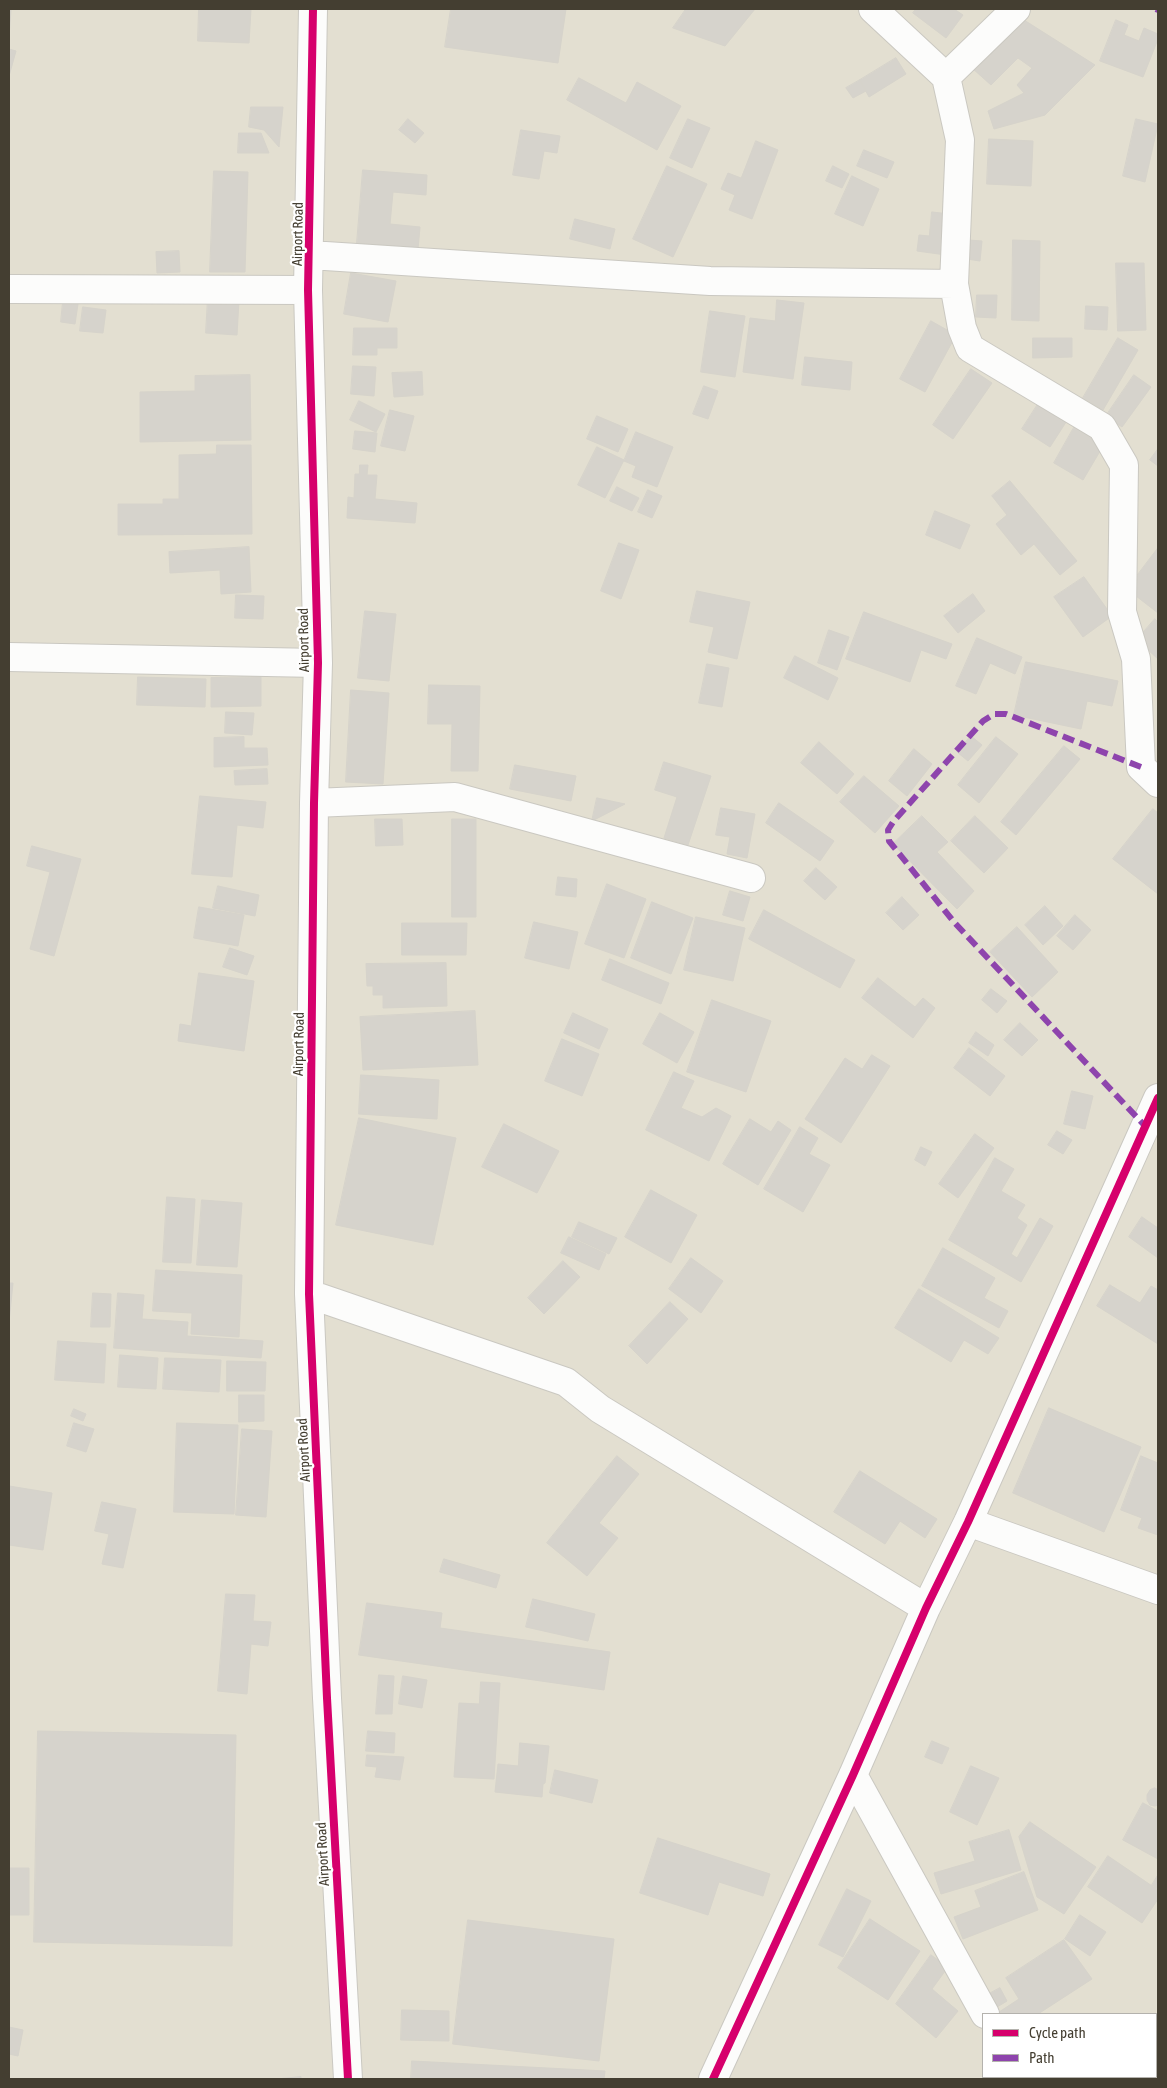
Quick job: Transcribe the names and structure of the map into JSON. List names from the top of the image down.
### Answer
{
  "streets": {
    "street": ["Airport Road"]
  },
  "legend": ["Cycle path", "Path"]
}
